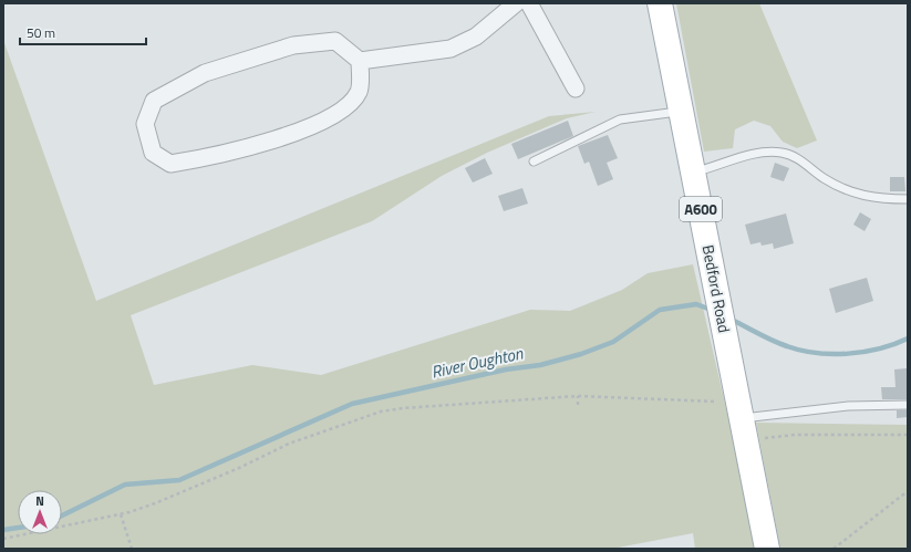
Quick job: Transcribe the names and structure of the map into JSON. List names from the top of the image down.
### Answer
{
  "streets": {
    "main road": ["A600", "Bedford Road"]
  },
  "water": ["River Oughton"],
  "scale_bar": "50 m",
  "north": "top"
}
